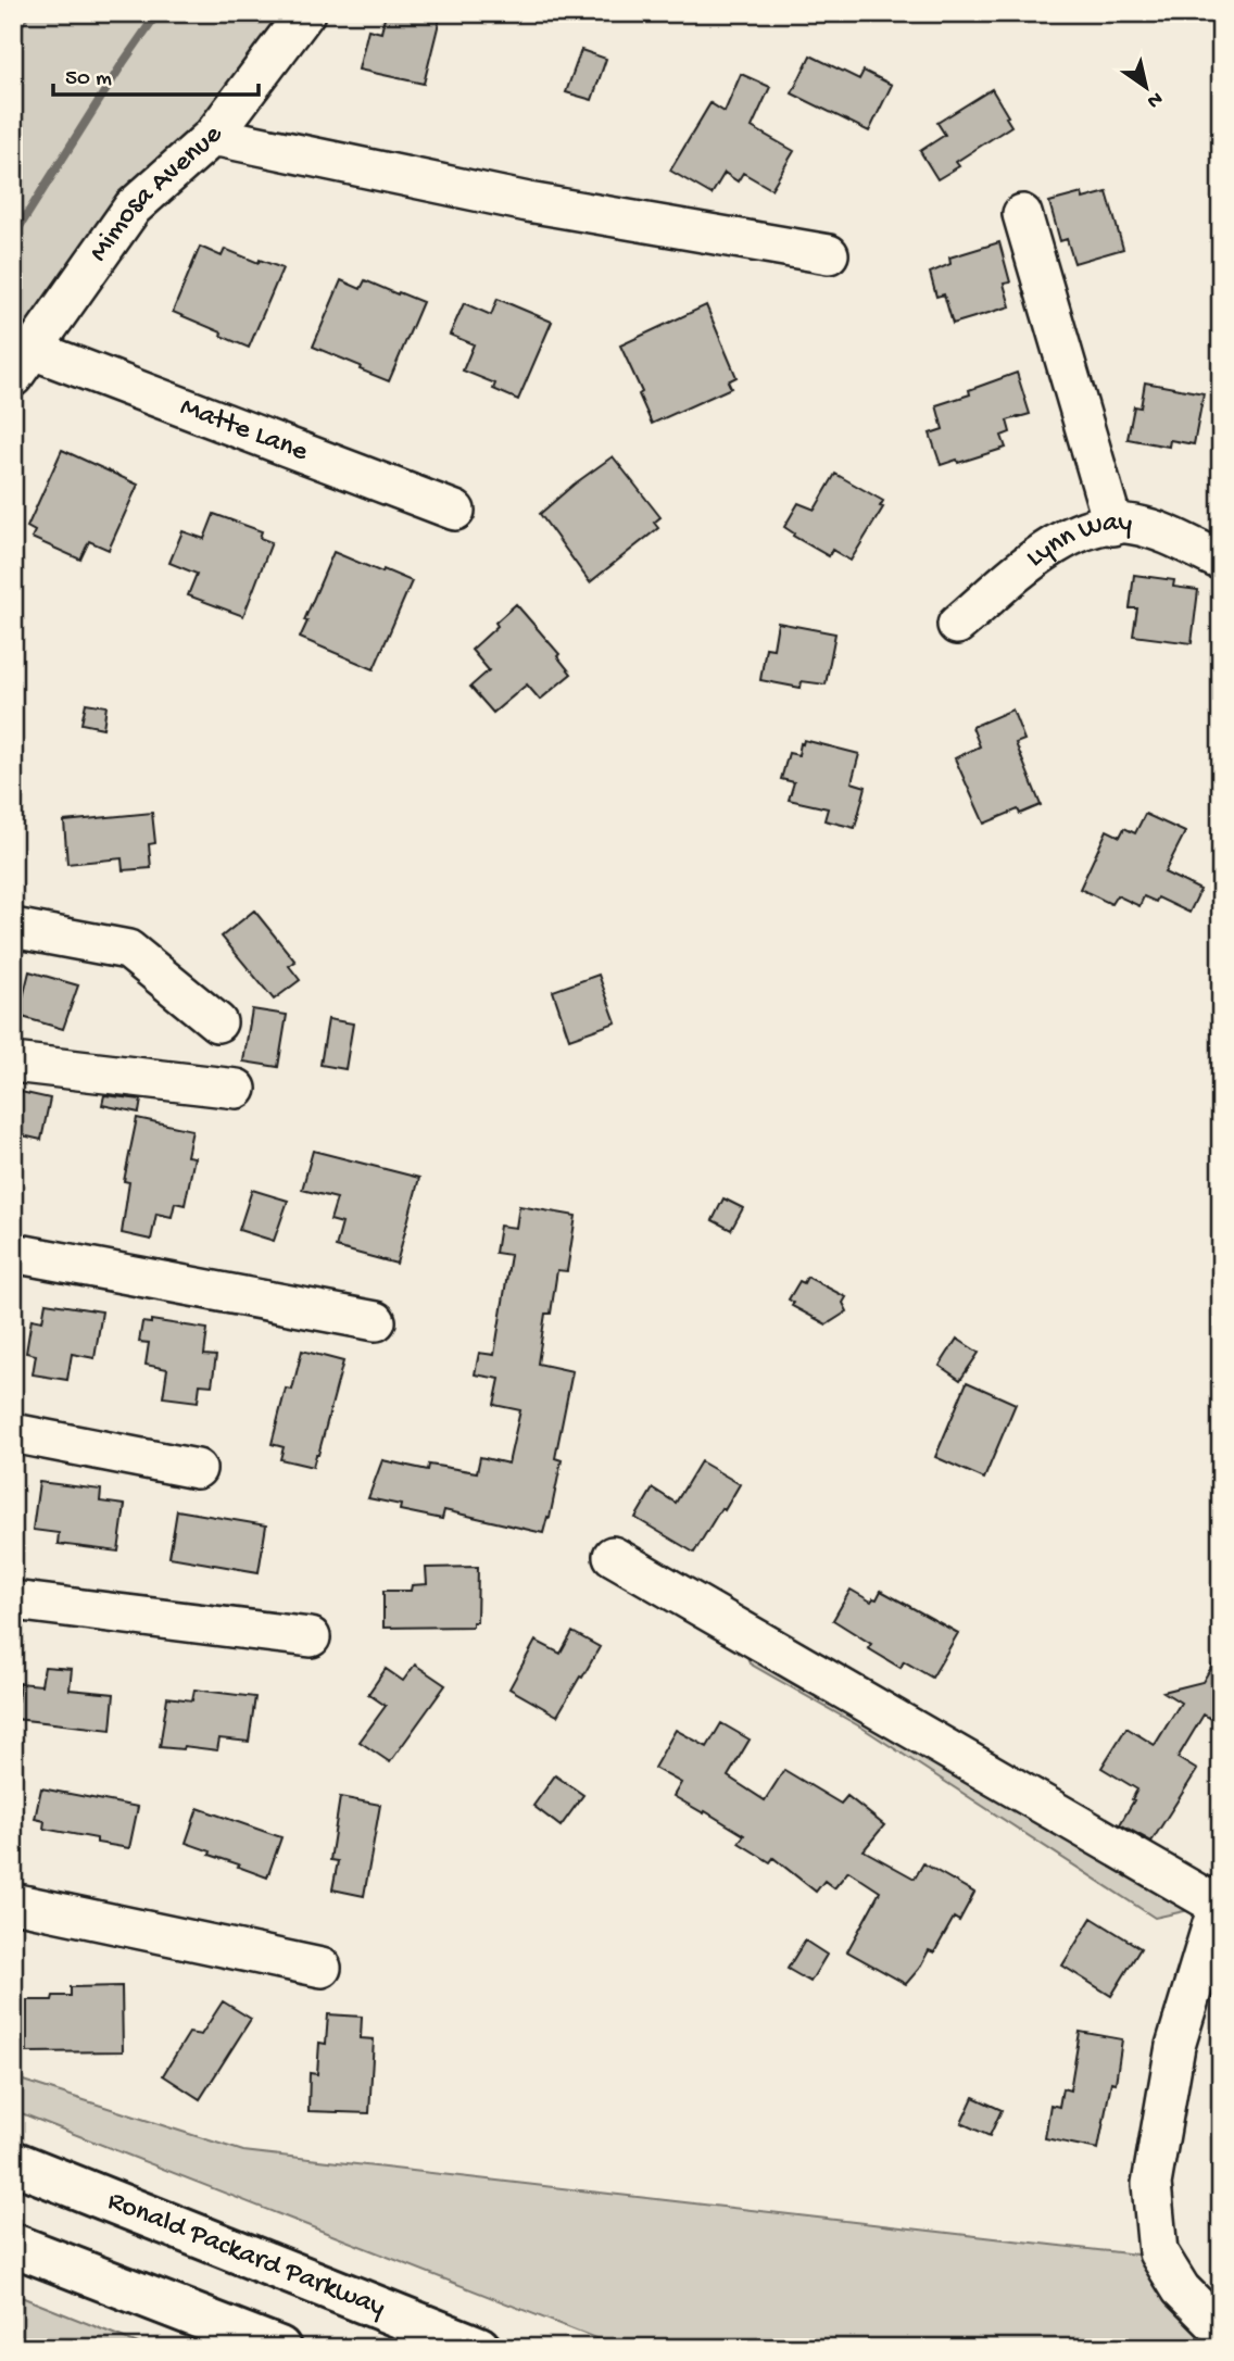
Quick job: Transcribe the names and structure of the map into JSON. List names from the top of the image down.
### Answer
{
  "streets": {
    "highway": ["Ronald Packard Parkway"],
    "street": ["Mimosa Avenue", "Matte Lane", "Lynn Way"]
  },
  "crossings": [
    ["Mimosa Avenue", "Matte Lane"]
  ],
  "scale_bar": "50 m",
  "north": "bottom right"
}
